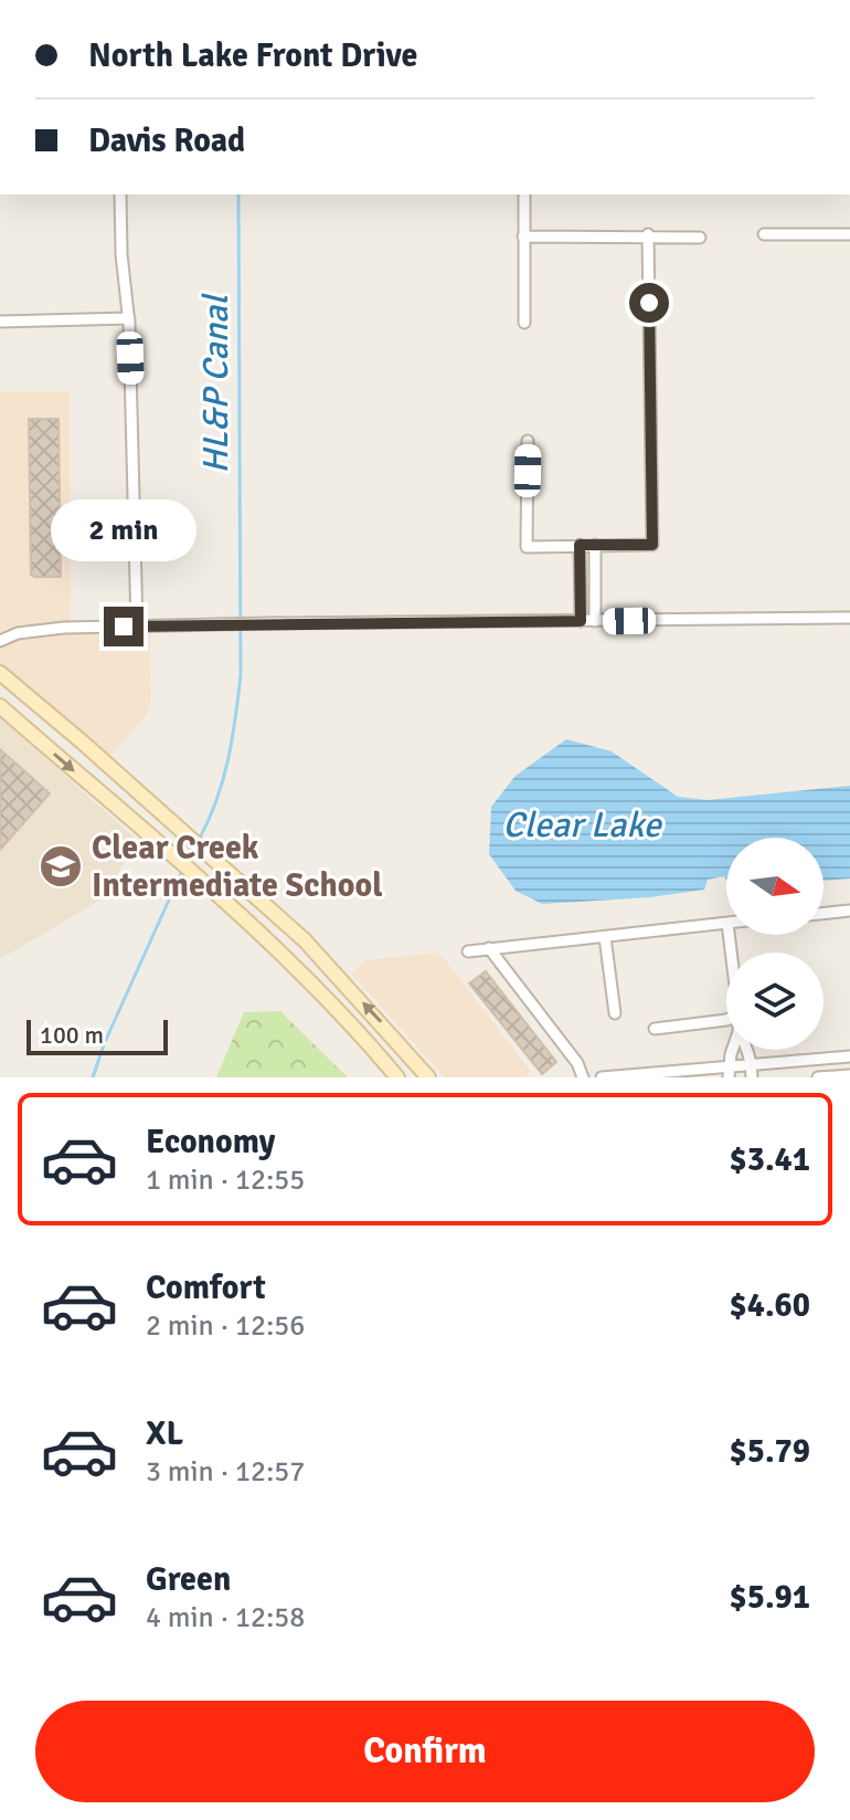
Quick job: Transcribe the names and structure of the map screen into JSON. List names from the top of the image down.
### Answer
{
  "water": ["HL&P Canal", "Clear Lake"],
  "places": {
    "school or university": ["Clear Creek Intermediate School"]
  },
  "scale_bar": "100 m",
  "north": "right",
  "page": {
    "banner": ["North Lake Front Drive", "Davis Road"],
    "bubble": "2 min",
    "scale": "100 m",
    "list": [
      {
        "name": "Economy",
        "note": "1 min · 12:55",
        "value": "$3.41"
      },
      {
        "name": "Comfort",
        "note": "2 min · 12:56",
        "value": "$4.60"
      },
      {
        "name": "XL",
        "note": "3 min · 12:57",
        "value": "$5.79"
      },
      {
        "name": "Green",
        "note": "4 min · 12:58",
        "value": "$5.91"
      }
    ],
    "buttons": "Confirm"
  }
}
